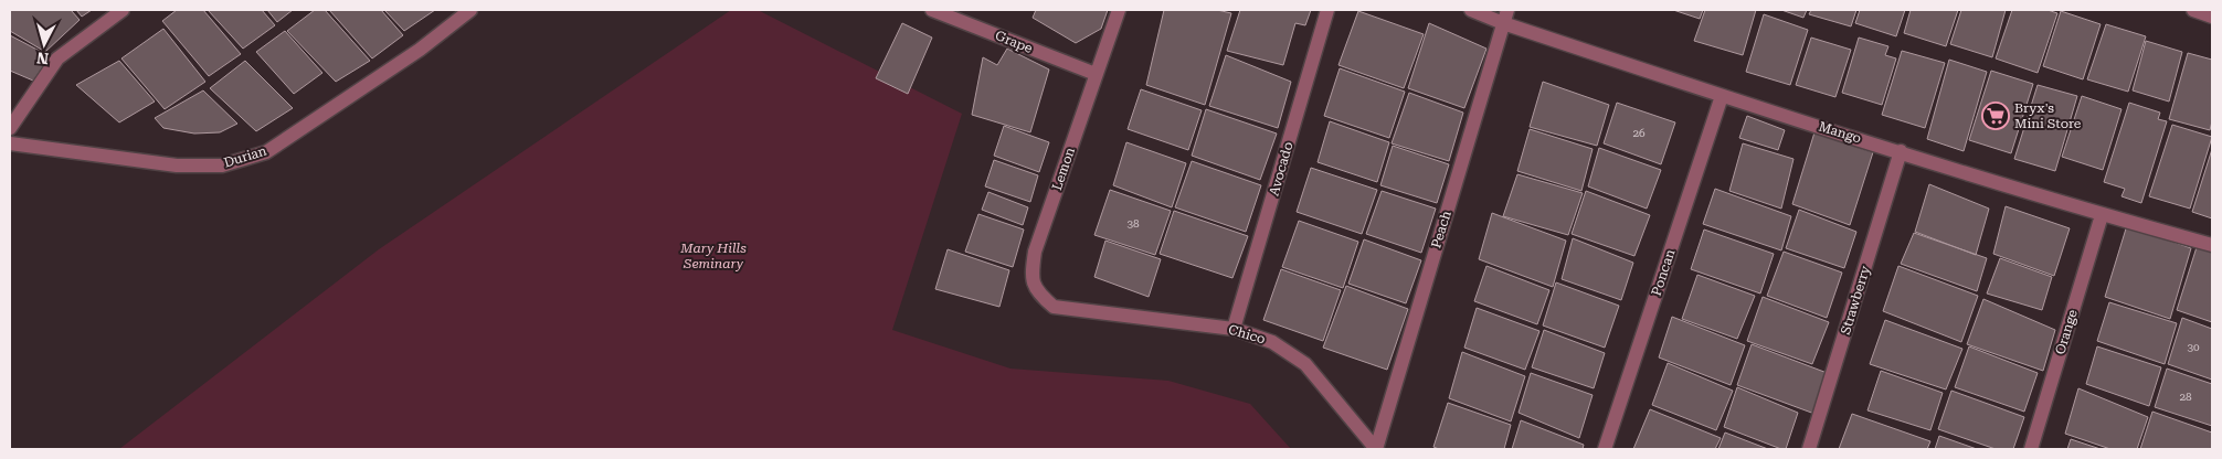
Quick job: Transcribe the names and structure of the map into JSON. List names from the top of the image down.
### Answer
{
  "streets": {
    "street": [
      "Grape",
      "Mango",
      "Durian",
      "Lemon",
      "Avocado",
      "Peach",
      "Poncan",
      "Strawberry",
      "Orange",
      "Chico"
    ]
  },
  "crossings": [
    ["Grape", "Lemon"],
    ["Mango", "Peach"],
    ["Mango", "Poncan"],
    ["Mango", "Strawberry"],
    ["Mango", "Orange"],
    ["Lemon", "Chico"],
    ["Avocado", "Chico"],
    ["Peach", "Chico"]
  ],
  "parks": ["Mary Hills Seminary"],
  "places": {
    "supermarket": ["Bryx's Mini Store"]
  },
  "house_numbers": [
    "26",
    "38",
    "30",
    "28"
  ],
  "north": "bottom"
}
